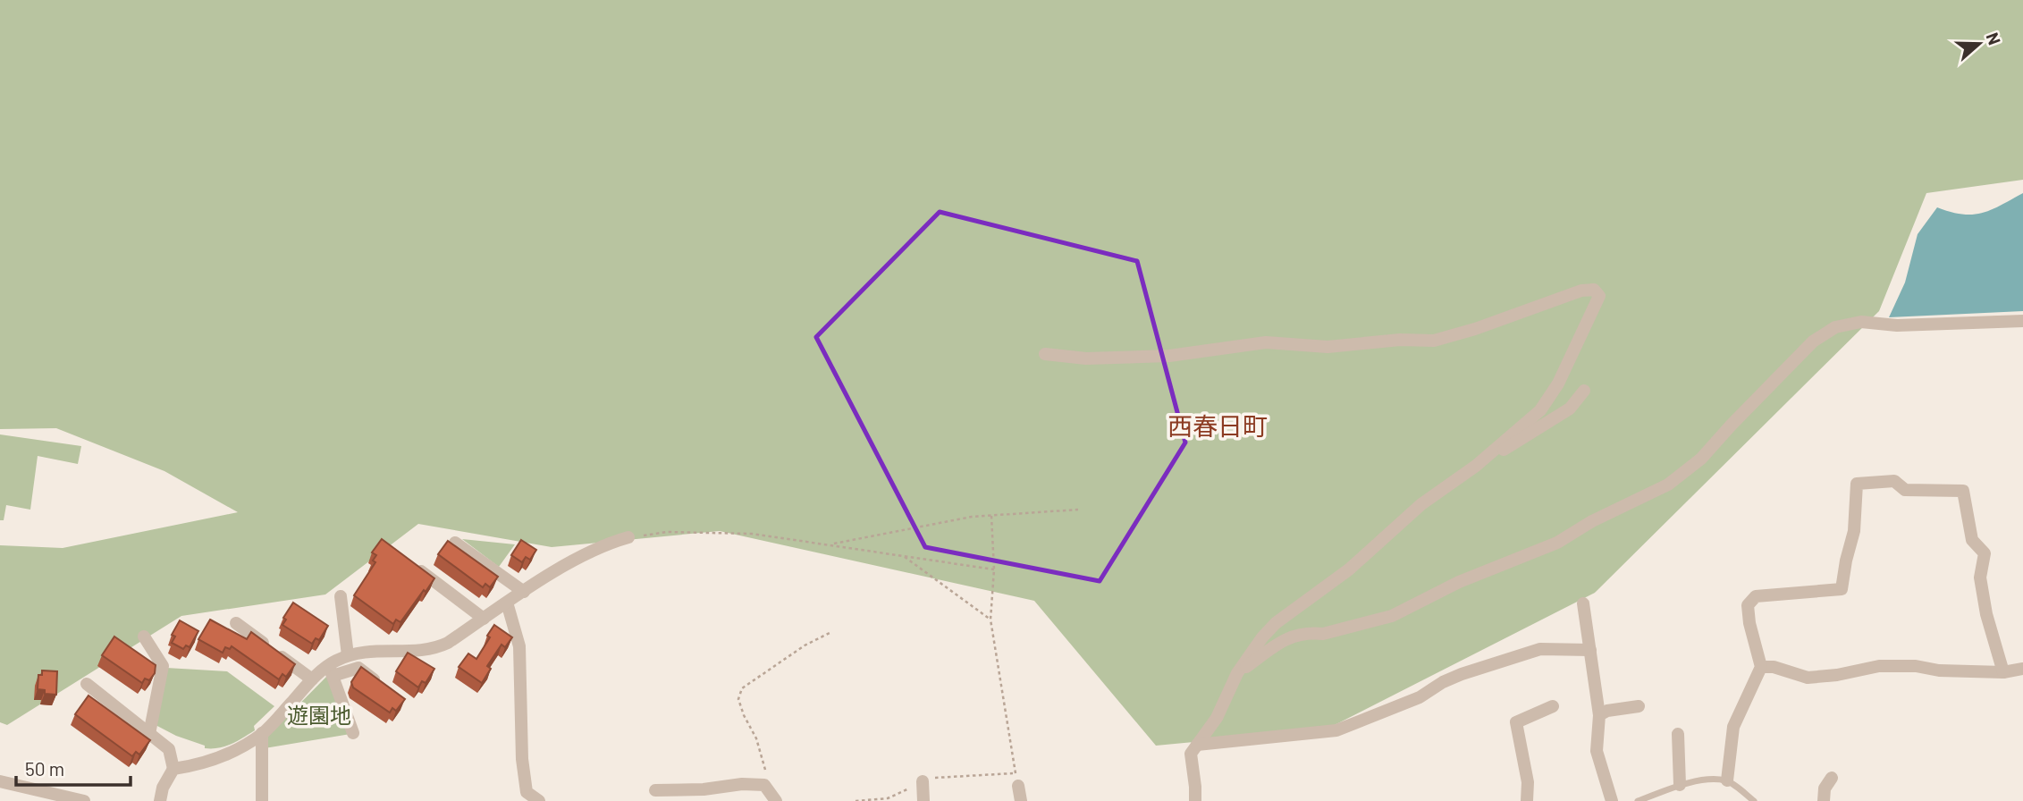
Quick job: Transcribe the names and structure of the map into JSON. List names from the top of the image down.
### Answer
{
  "districts": ["西春日町"],
  "parks": ["遊園地"],
  "scale_bar": "50 m",
  "north": "right"
}
